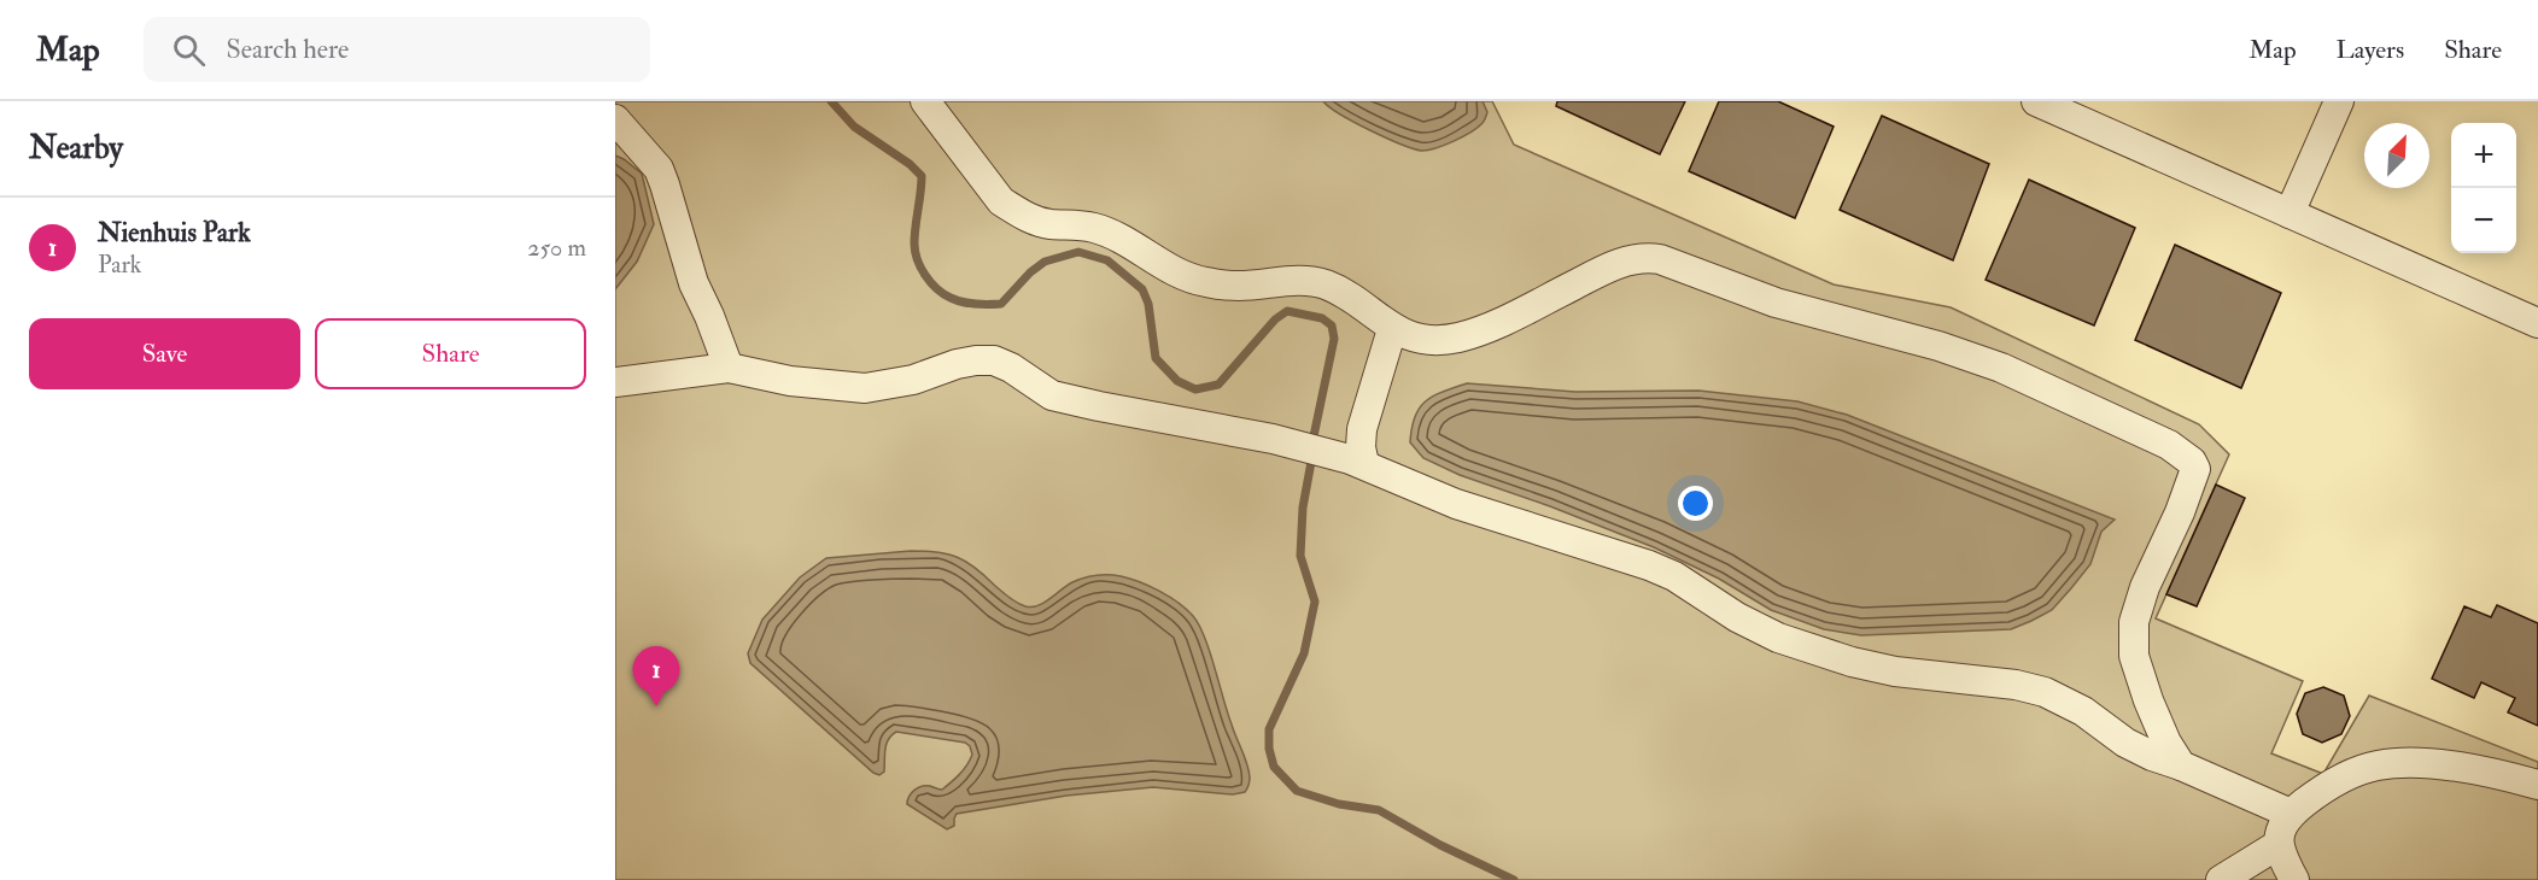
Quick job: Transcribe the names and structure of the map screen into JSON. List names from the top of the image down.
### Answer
{
  "north": "top right",
  "page": {
    "header": "Map",
    "search": "Search here",
    "nav": ["Map", "Layers", "Share"],
    "heading": "Nearby",
    "map_buttons": ["+", "−"],
    "list": [
      {
        "mark": "1",
        "name": "Nienhuis Park",
        "note": "Park",
        "value": "250 m"
      }
    ],
    "buttons": ["Save", "Share"],
    "pins": "1"
  }
}
